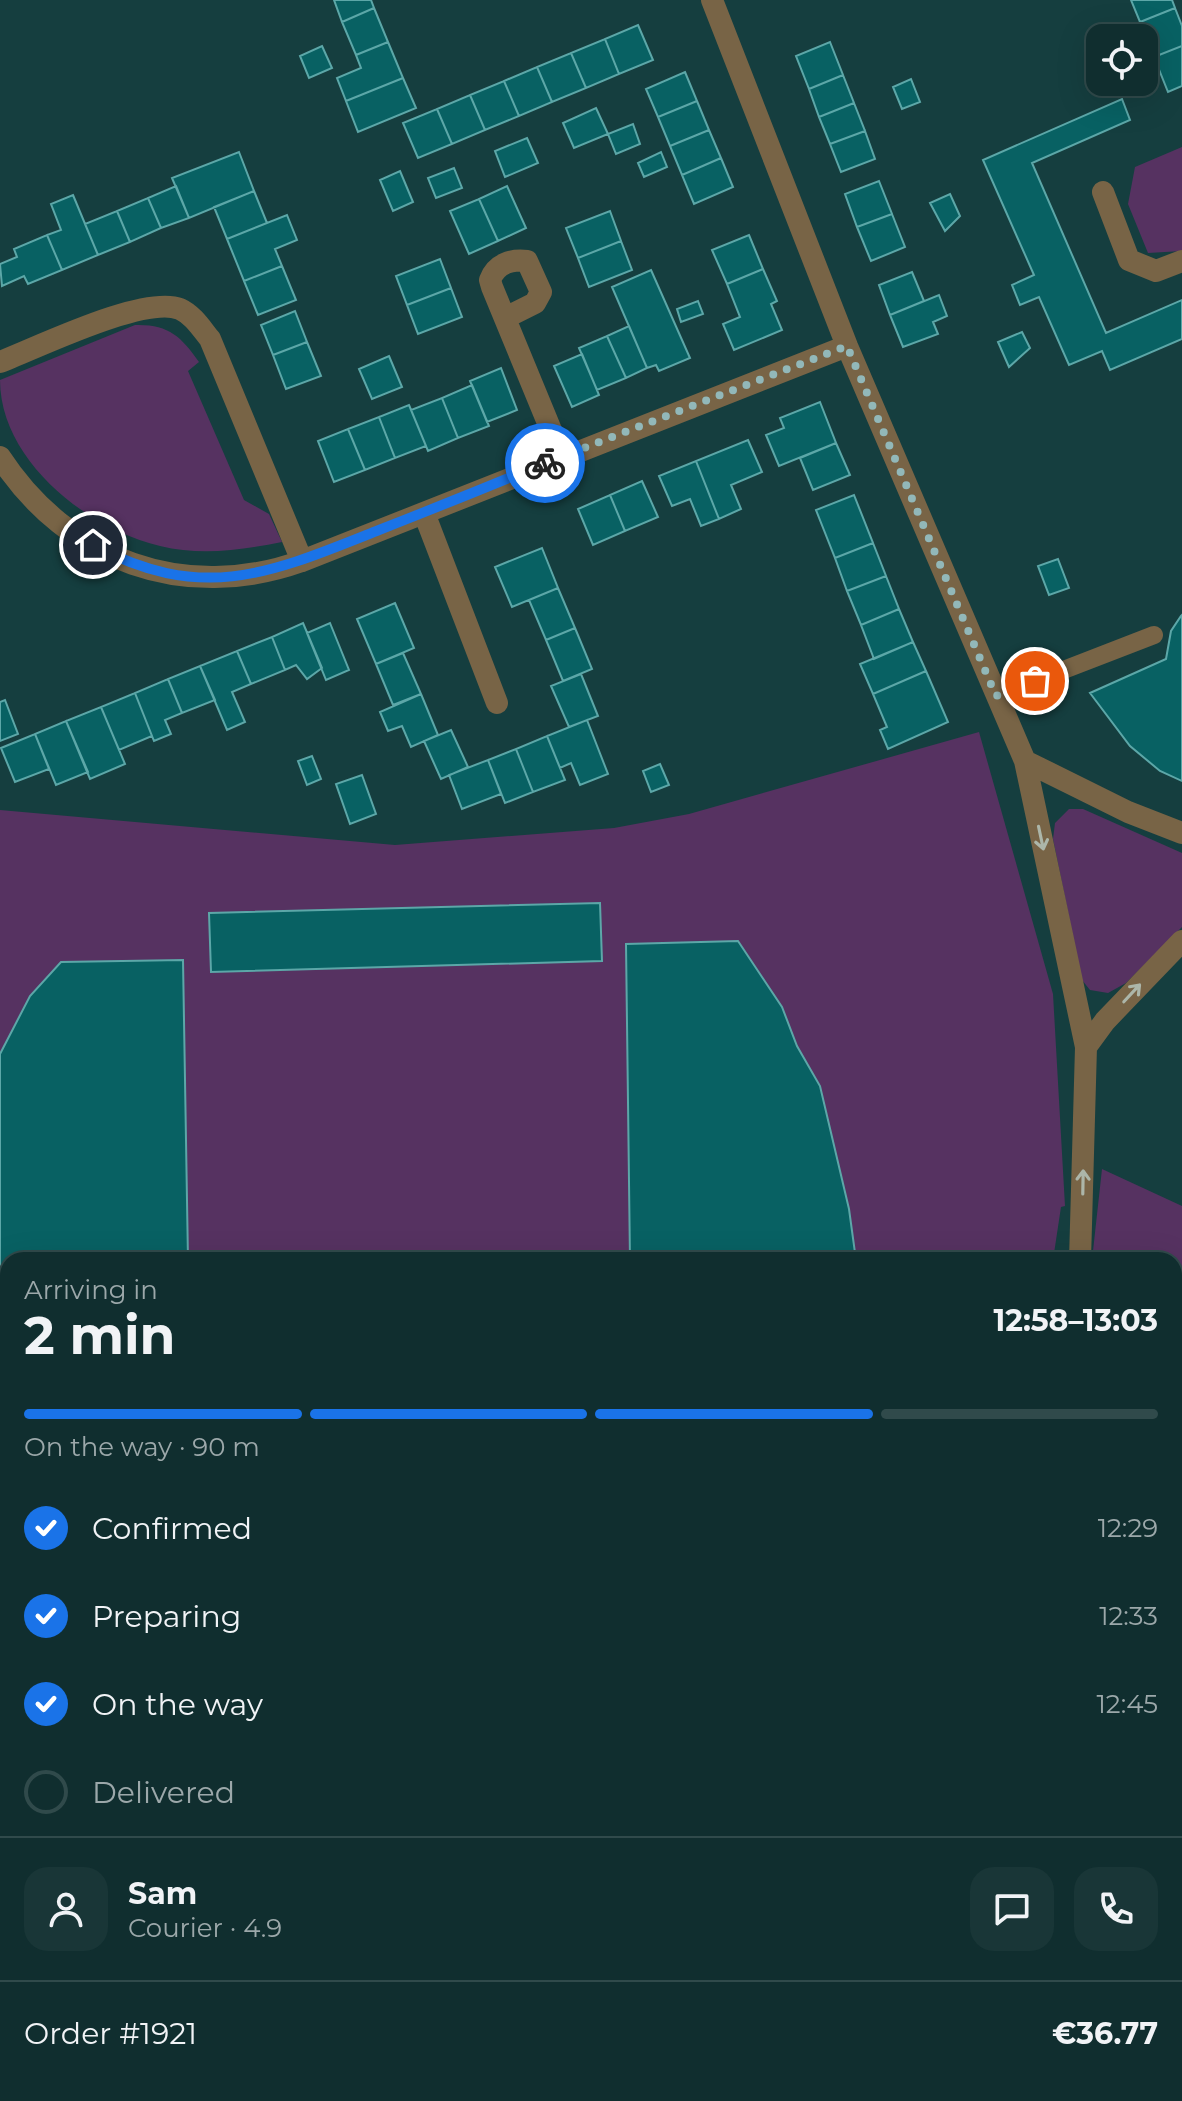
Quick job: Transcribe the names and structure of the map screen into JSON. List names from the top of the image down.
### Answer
{
  "page": {
    "heading": ["2 min", "Arriving in", "12:58–13:03"],
    "panel": [
      "Sam",
      "Courier · 4.9",
      "Order #1921",
      "€36.77"
    ],
    "bar": "On the way · 90 m",
    "list": [
      ["Confirmed", "12:29"],
      ["Preparing", "12:33"],
      ["On the way", "12:45"],
      "Delivered"
    ]
  }
}
